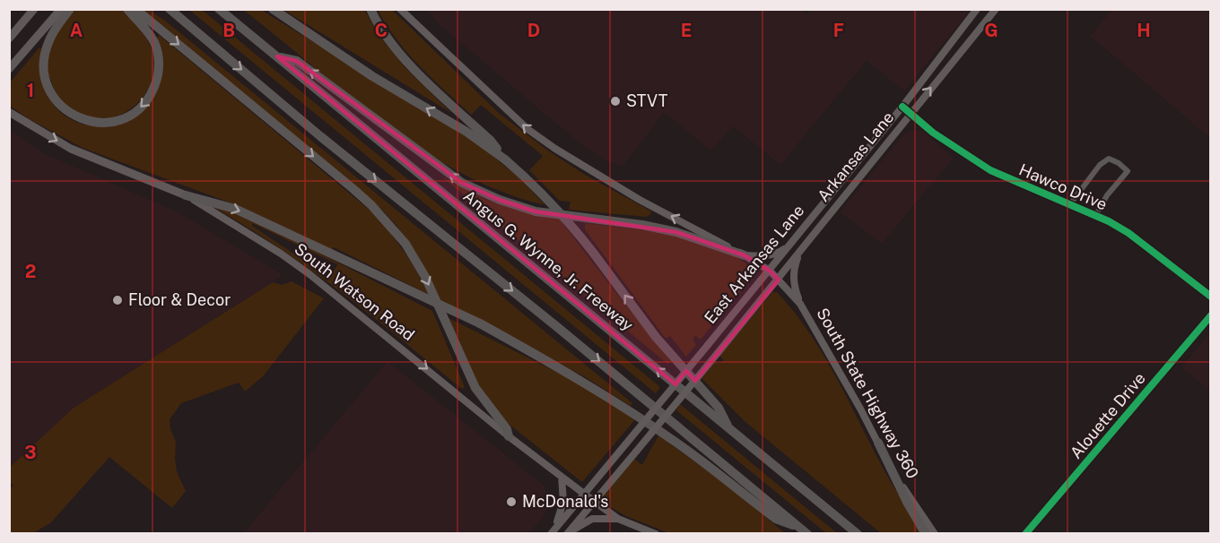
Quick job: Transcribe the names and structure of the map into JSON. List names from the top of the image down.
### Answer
{
  "streets": {
    "highway": ["Angus G. Wynne, Jr. Freeway"],
    "main road": [
      "Arkansas Lane",
      "East Arkansas Lane",
      "South Watson Road",
      "South State Highway 360"
    ],
    "street": ["Hawco Drive", "Alouette Drive"]
  },
  "crossings": [
    ["Arkansas Lane", "Hawco Drive"],
    ["Arkansas Lane", "East Arkansas Lane"],
    ["Hawco Drive", "East Arkansas Lane"],
    ["East Arkansas Lane", "South Watson Road"],
    ["East Arkansas Lane", "South State Highway 360"]
  ],
  "one_way": ["Arkansas Lane", "South Watson Road"],
  "places": ["STVT", "Floor & Decor", "McDonald's"],
  "grid": {
    "columns": [
      "A",
      "B",
      "C",
      "D",
      "E",
      "F",
      "G",
      "H"
    ],
    "rows": ["1", "2", "3"]
  }
}
